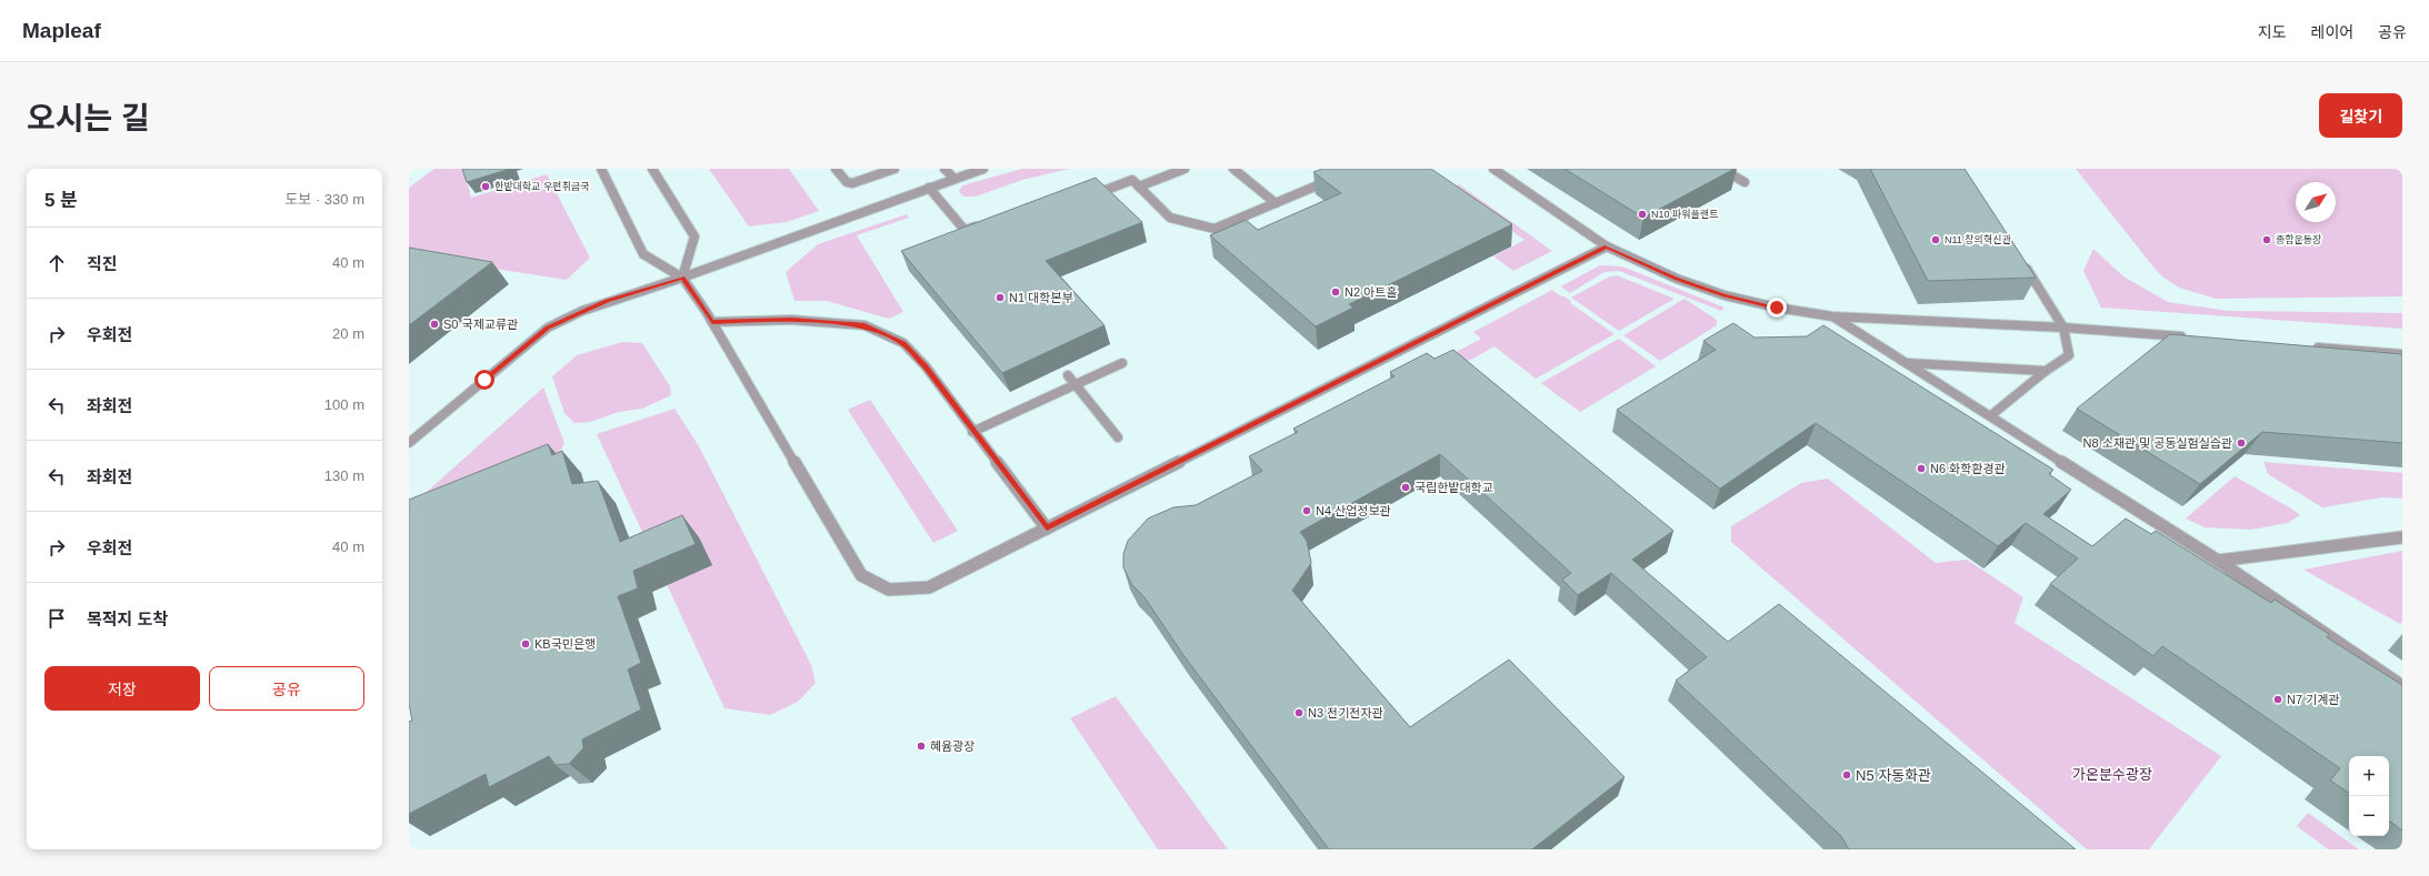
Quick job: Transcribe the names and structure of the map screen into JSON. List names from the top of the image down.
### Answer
{
  "parks": ["가온분수광장"],
  "places": [
    "한밭대학교 우편취급국",
    "N10 파워플랜트",
    "N11 창의혁신관",
    "종합운동장",
    "N2 아트홀",
    "N1 대학본부",
    "S0 국제교류관",
    "N8 소재관 및 공동실험실습관",
    "N6 화학환경관",
    "국립한밭대학교",
    "N4 산업정보관",
    "KB국민은행",
    "N7 기계관",
    "N3 전기전자관",
    "혜윰광장",
    "N5 자동화관"
  ],
  "north": "top right",
  "page": {
    "header": "Mapleaf",
    "nav": ["지도", "레이어", "공유"],
    "title": "오시는 길",
    "buttons": [
      "길찾기",
      ["저장", "공유"]
    ],
    "heading": ["5 분", "도보 · 330 m"],
    "list": [
      ["직진", "40 m"],
      ["우회전", "20 m"],
      ["좌회전", "100 m"],
      ["좌회전", "130 m"],
      ["우회전", "40 m"],
      "목적지 도착"
    ],
    "map_buttons": ["+", "−"]
  }
}
